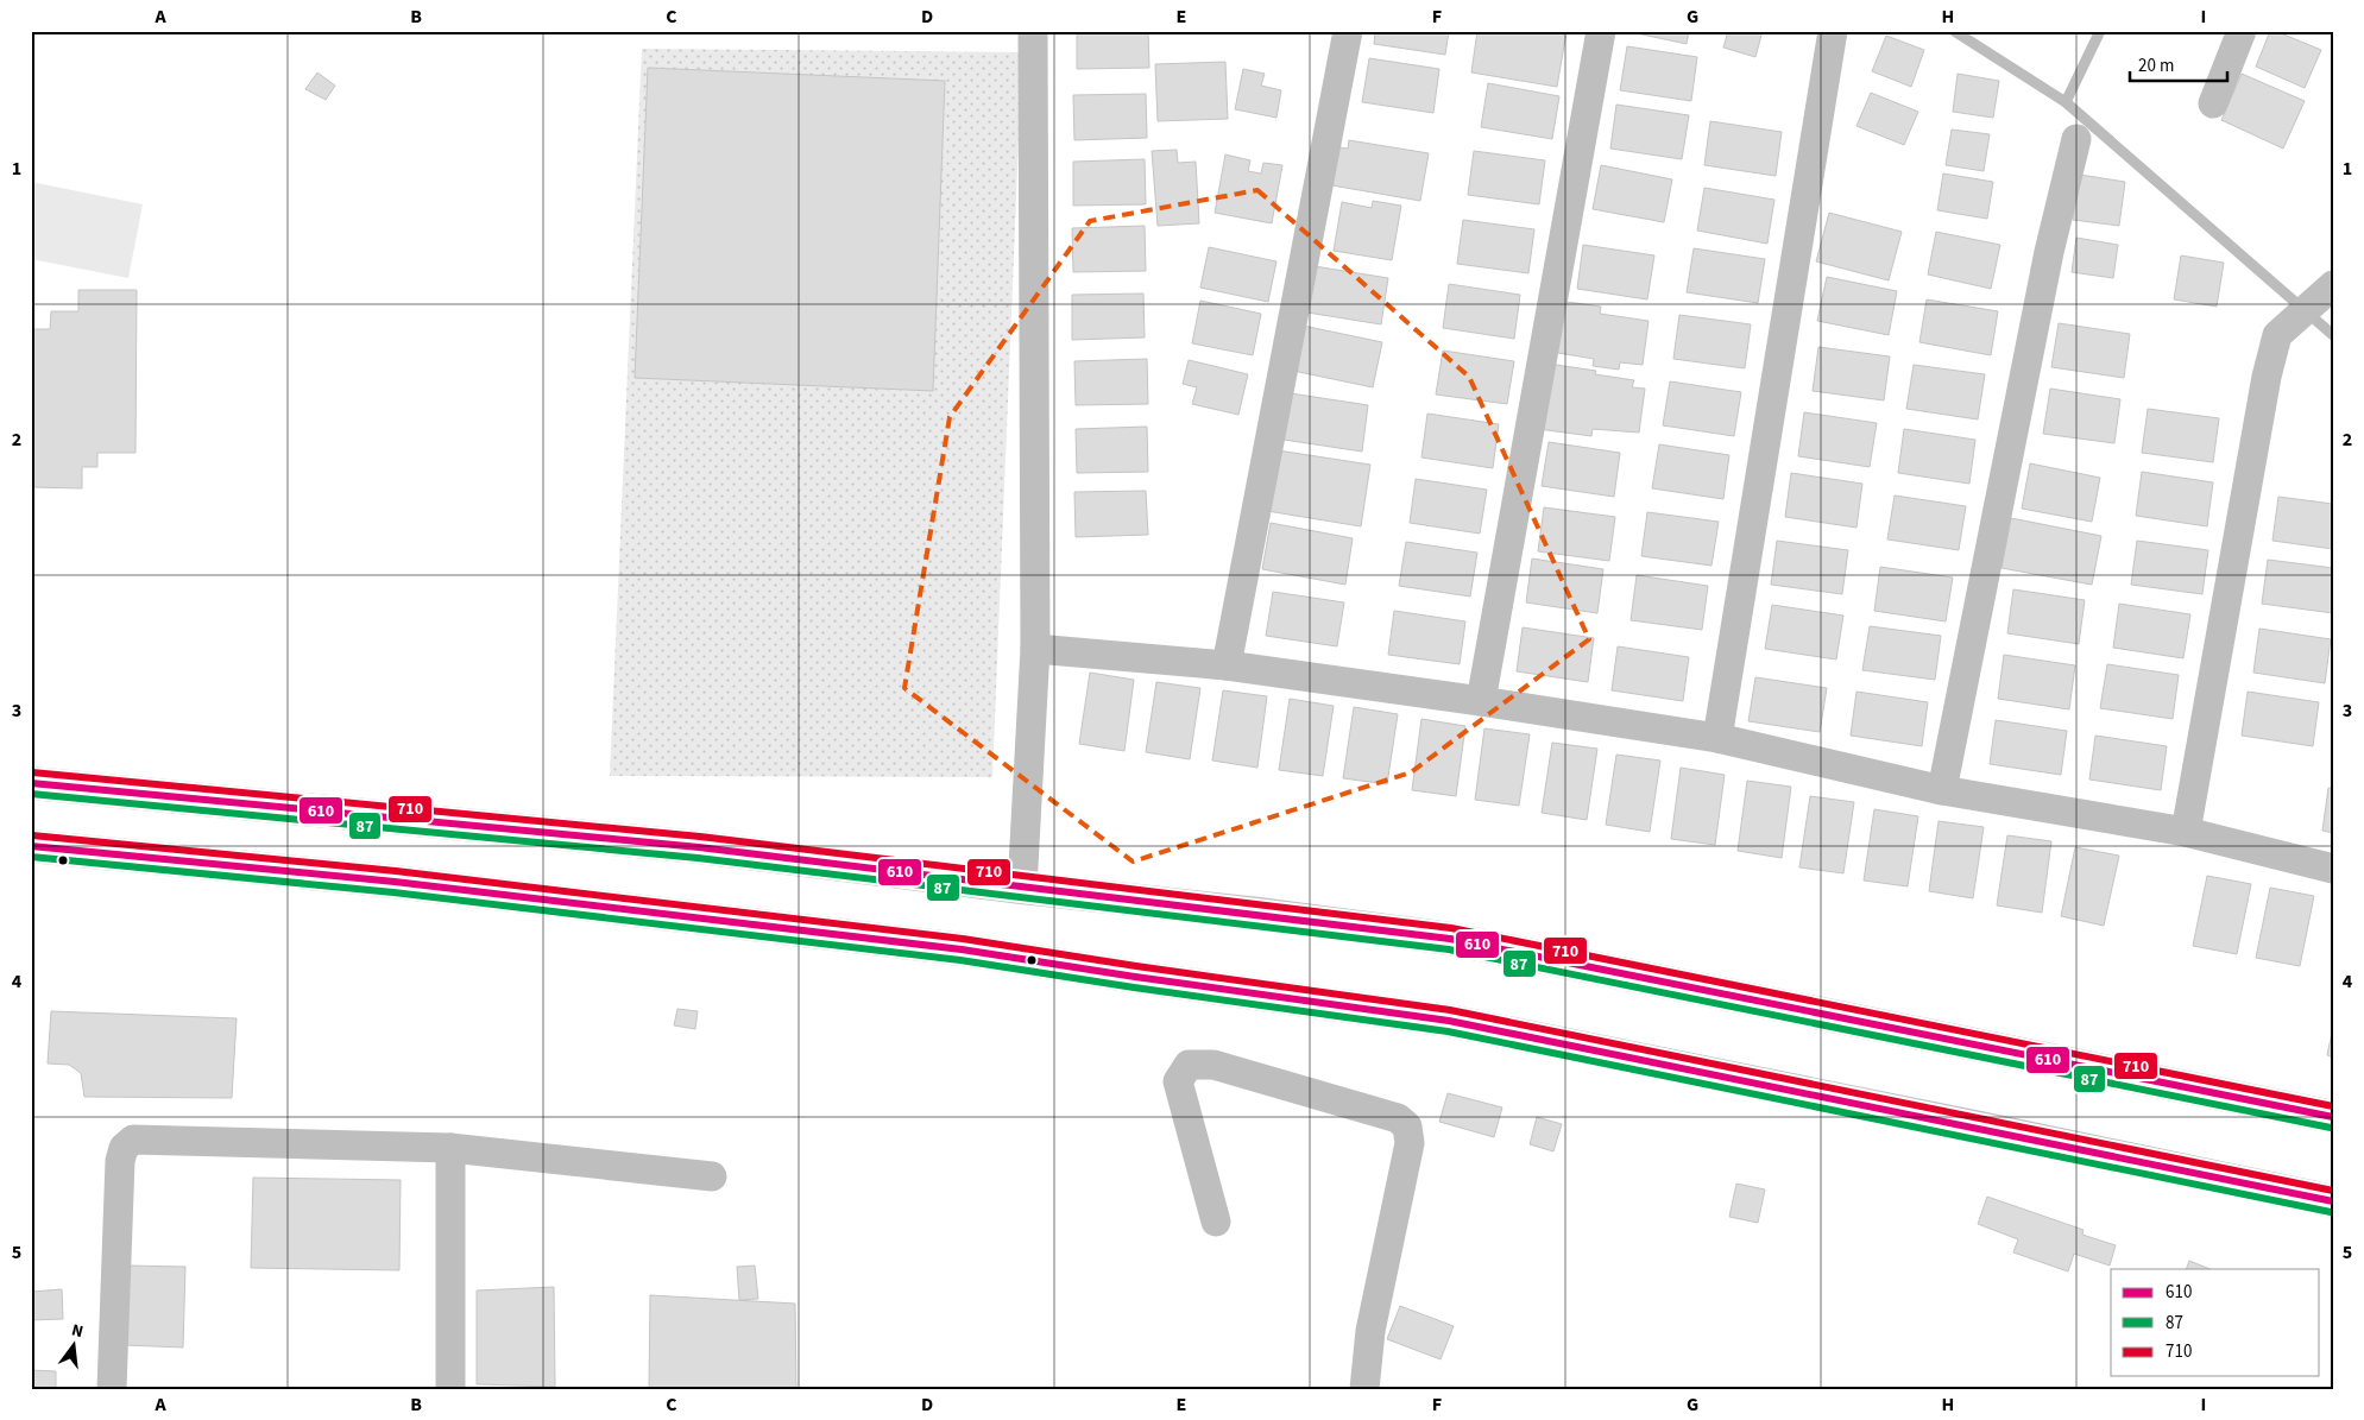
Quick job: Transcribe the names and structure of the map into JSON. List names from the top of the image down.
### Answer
{
  "lines": ["transit line 710", "transit line 610", "transit line 87"],
  "legend": ["610", "87", "710"],
  "scale_bar": "20 m",
  "north": "top",
  "grid": {
    "columns": [
      "A",
      "B",
      "C",
      "D",
      "E",
      "F",
      "G",
      "H",
      "I"
    ],
    "rows": [
      "1",
      "2",
      "3",
      "4",
      "5"
    ]
  }
}
